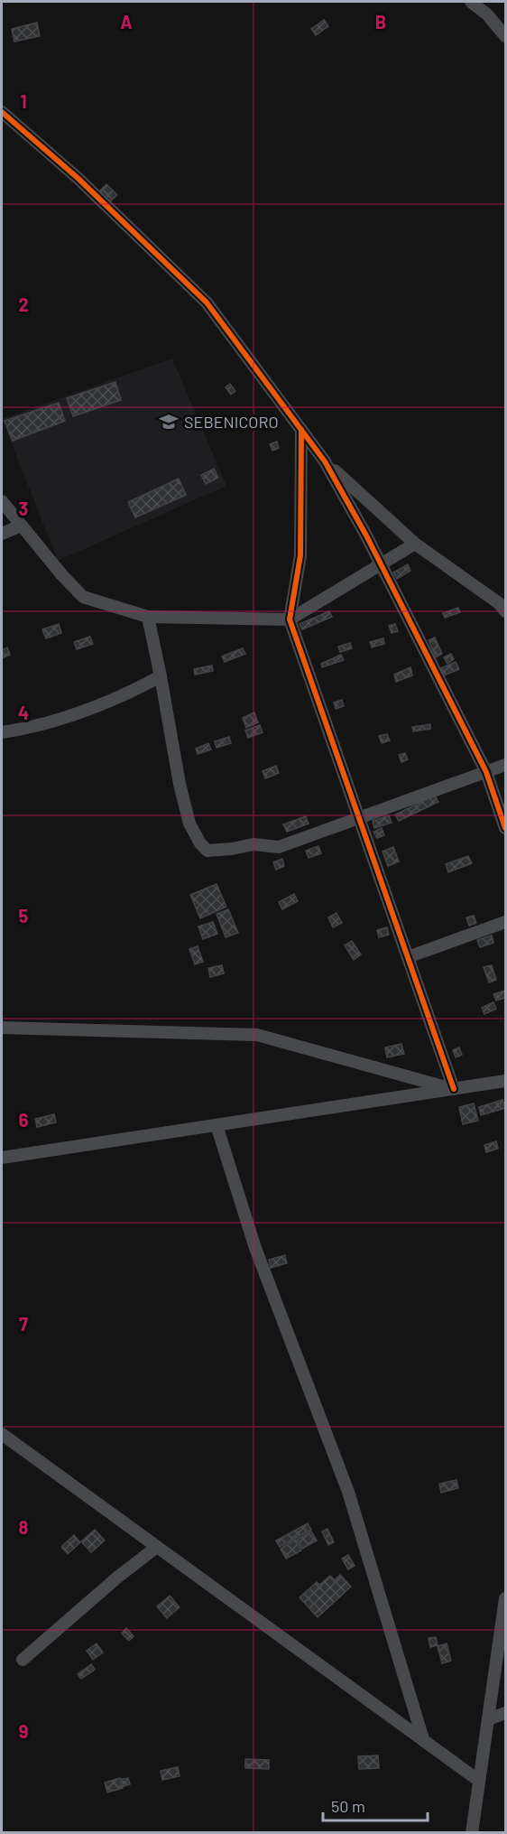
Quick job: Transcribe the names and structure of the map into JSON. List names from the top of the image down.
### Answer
{
  "places": {
    "school or university": ["SEBENICORO"]
  },
  "scale_bar": "50 m",
  "grid": {
    "columns": ["A", "B"],
    "rows": [
      "1",
      "2",
      "3",
      "4",
      "5",
      "6",
      "7",
      "8",
      "9"
    ]
  }
}
